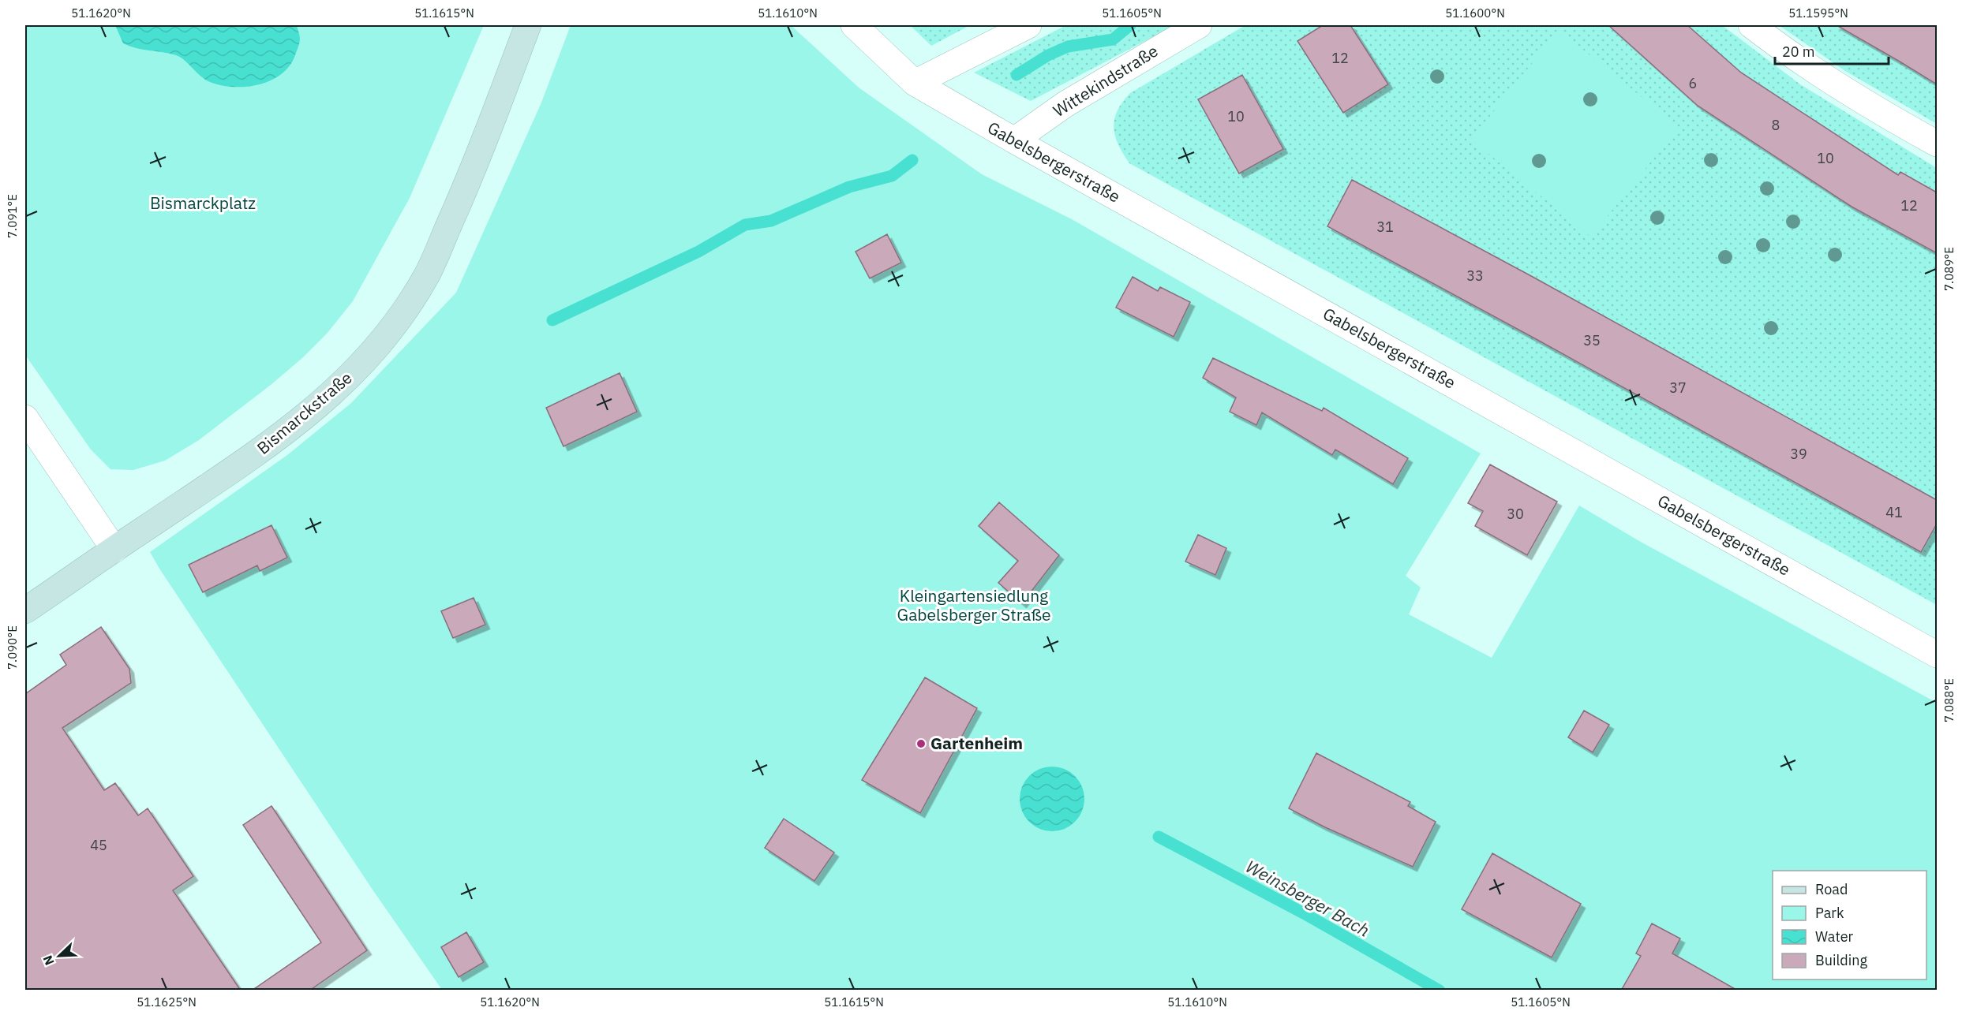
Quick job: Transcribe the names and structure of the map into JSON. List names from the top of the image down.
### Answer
{
  "streets": {
    "main road": ["Bismarckstraße"],
    "street": ["Wittekindstraße", "Gabelsbergerstraße"]
  },
  "crossings": [
    ["Wittekindstraße", "Gabelsbergerstraße"]
  ],
  "water": ["Weinsberger Bach"],
  "parks": ["Bismarckplatz", "Kleingartensiedlung Gabelsberger Straße"],
  "places": ["Gartenheim"],
  "house_numbers": [
    "12",
    "6",
    "10",
    "8",
    "10",
    "12",
    "31",
    "33",
    "35",
    "37",
    "39",
    "41",
    "30",
    "45"
  ],
  "legend": [
    "Road",
    "Park",
    "Water",
    "Building"
  ],
  "scale_bar": "20 m",
  "north": "bottom left",
  "coordinates": [
    "51.1620°N",
    "51.1615°N",
    "51.1610°N",
    "51.1605°N",
    "51.1600°N",
    "51.1595°N",
    "7.091°E",
    "7.089°E",
    "7.090°E",
    "7.088°E",
    "51.1625°N"
  ]
}
